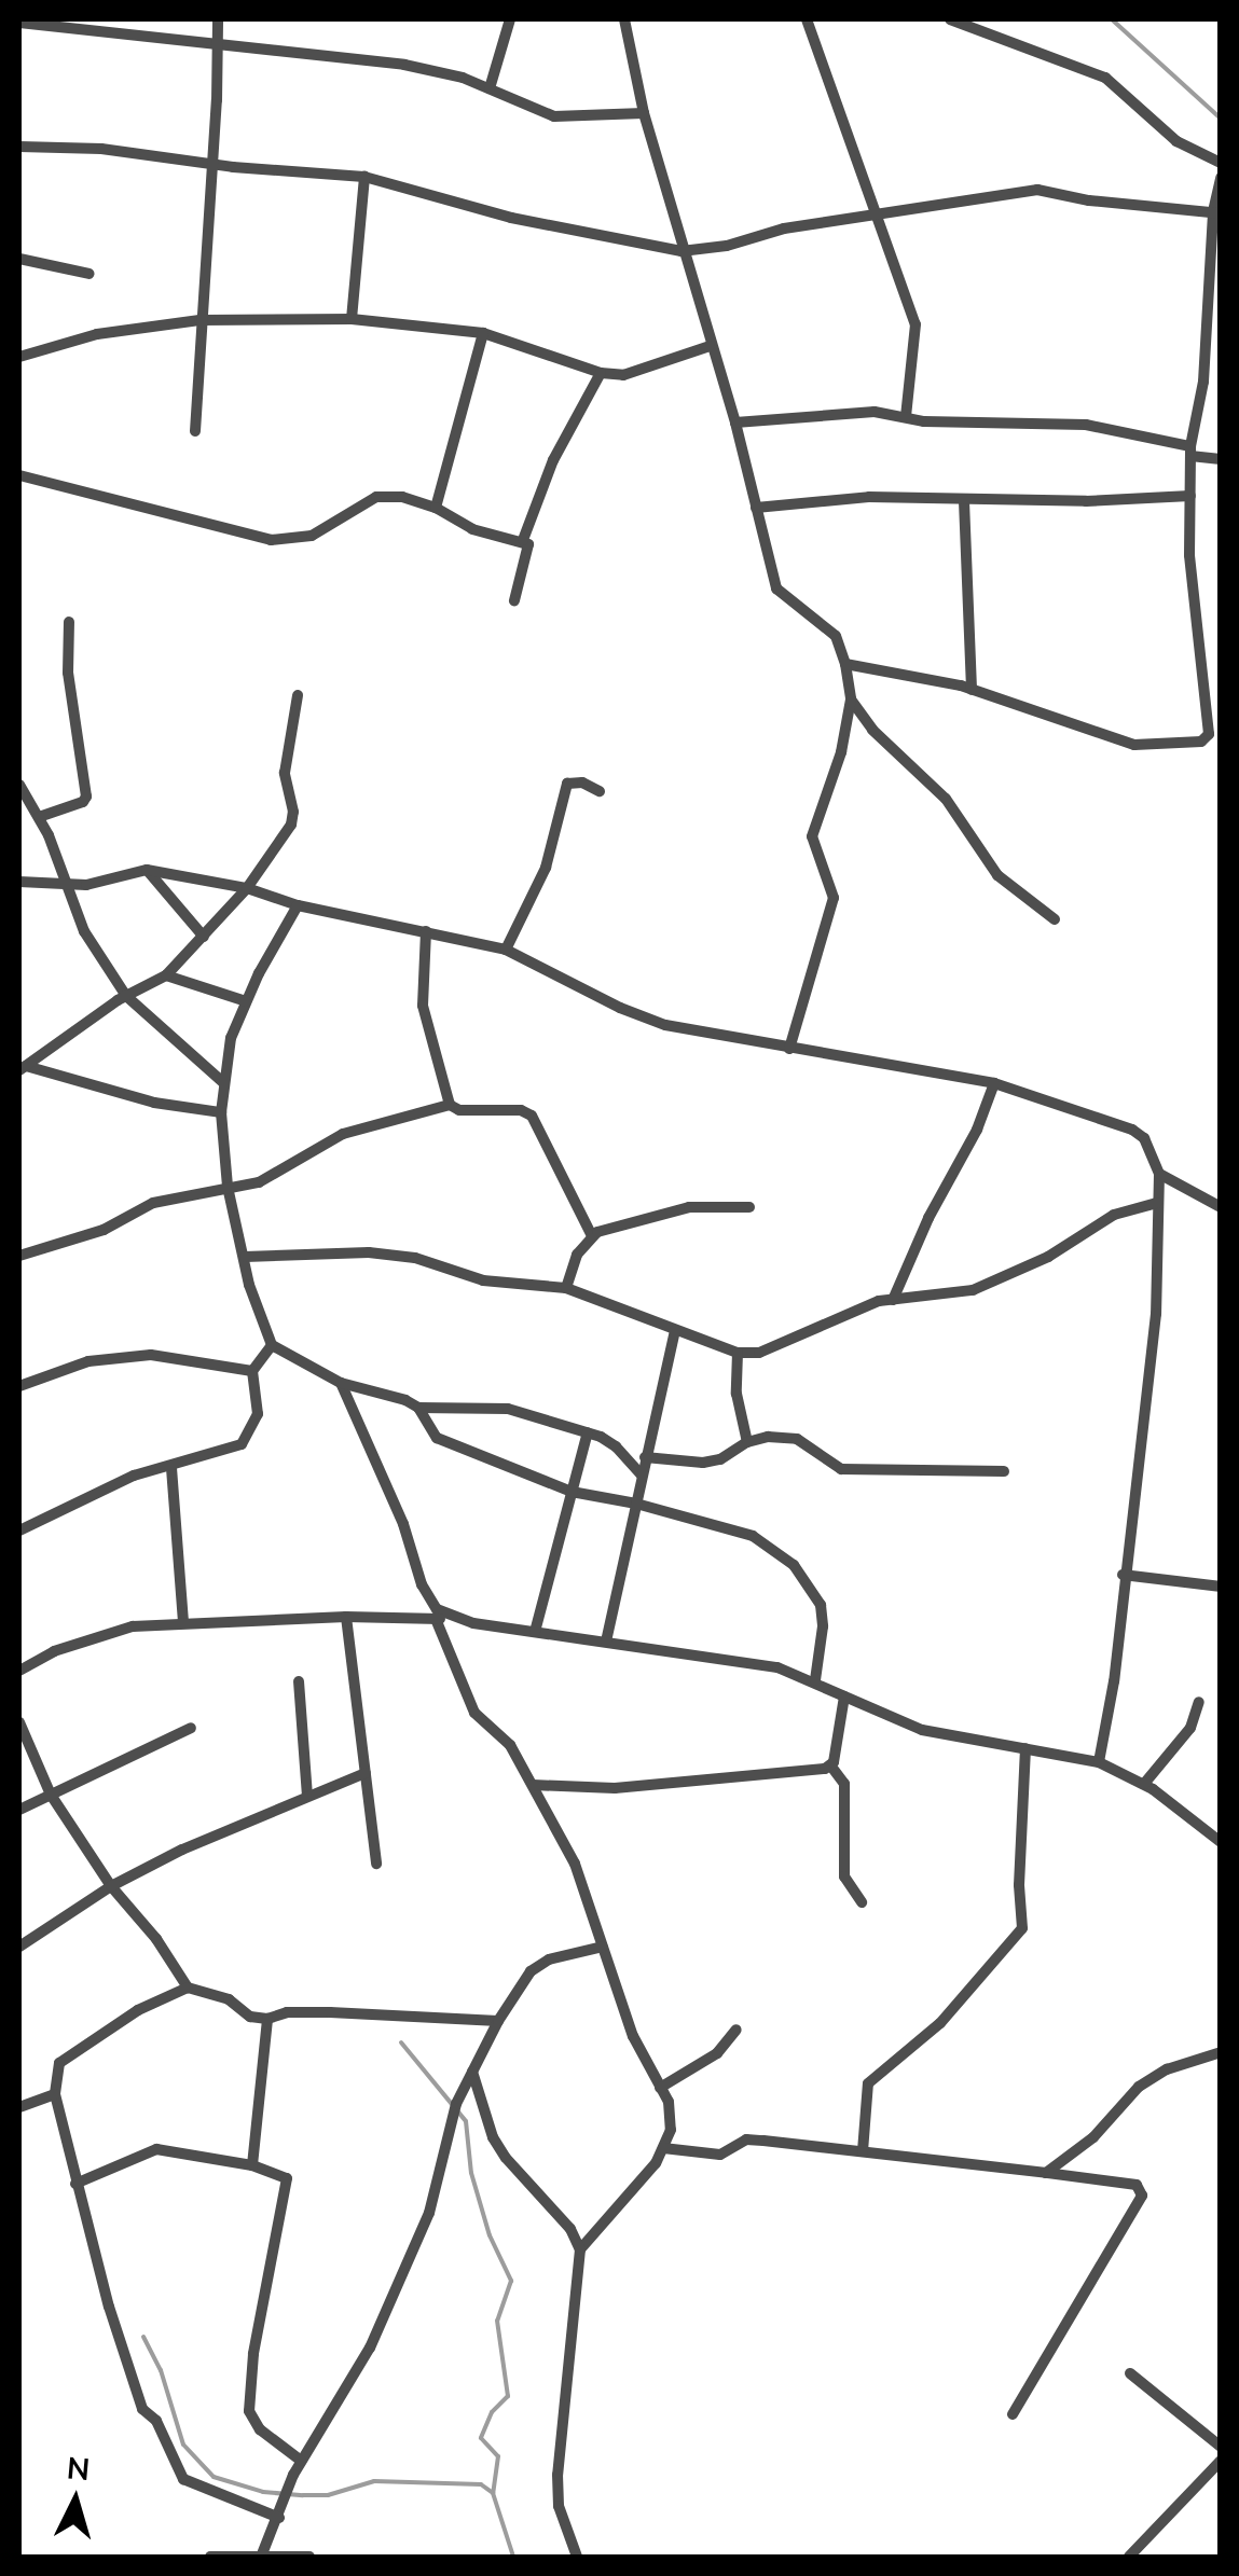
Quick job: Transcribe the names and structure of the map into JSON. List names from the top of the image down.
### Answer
{
  "north": "top"
}
